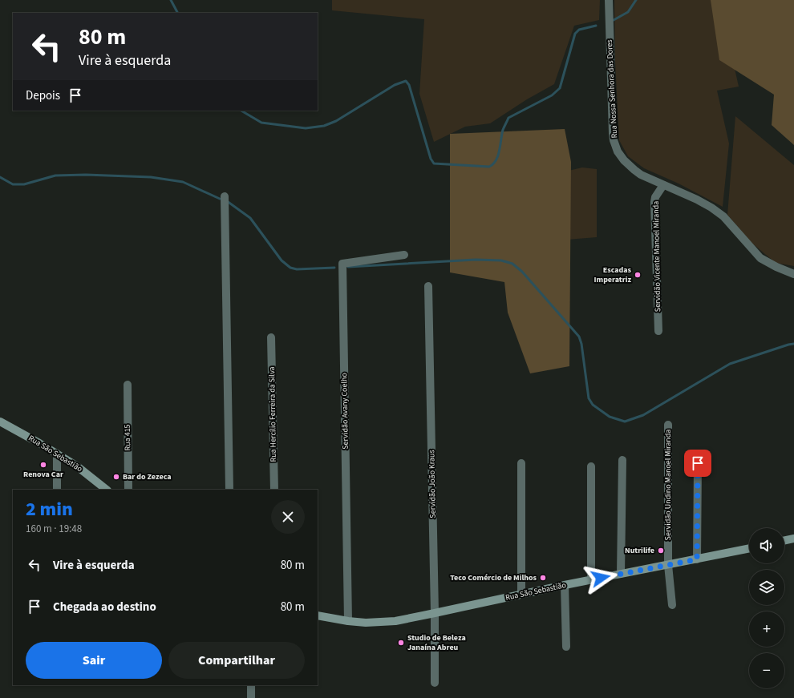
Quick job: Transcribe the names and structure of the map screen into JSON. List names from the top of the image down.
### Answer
{
  "streets": {
    "main road": ["Rua São Sebastião"],
    "street": [
      "Rua Nossa Senhora das Dores",
      "Servidão Vicente Manoel Miranda",
      "Servidão Avany Coelho",
      "Rua Hercílio Ferreira da Silva",
      "Rua 415",
      "Servidão João Kraus",
      "Servidão Undino Manoel Miranda"
    ]
  },
  "crossings": [
    ["Rua Nossa Senhora das Dores", "Servidão Vicente Manoel Miranda"],
    ["Servidão Avany Coelho", "Rua São Sebastião"],
    ["Rua São Sebastião", "Servidão João Kraus"],
    ["Rua São Sebastião", "Servidão Undino Manoel Miranda"]
  ],
  "places": [
    "Escadas Imperatriz",
    "Renova Car",
    "Bar do Zezeca",
    "Nutrilife",
    "Teco Comércio de Milhos",
    "Studio de Beleza Janaína Abreu"
  ],
  "page": {
    "turn": ["80 m", "Vire à esquerda"],
    "then": "Depois",
    "heading": ["2 min", "160 m · 19:48"],
    "map_buttons": ["+", "−"],
    "list": [
      {
        "name": "Vire à esquerda",
        "value": "80 m"
      },
      {
        "name": "Chegada ao destino",
        "value": "80 m"
      }
    ],
    "buttons": ["Sair", "Compartilhar"]
  }
}
